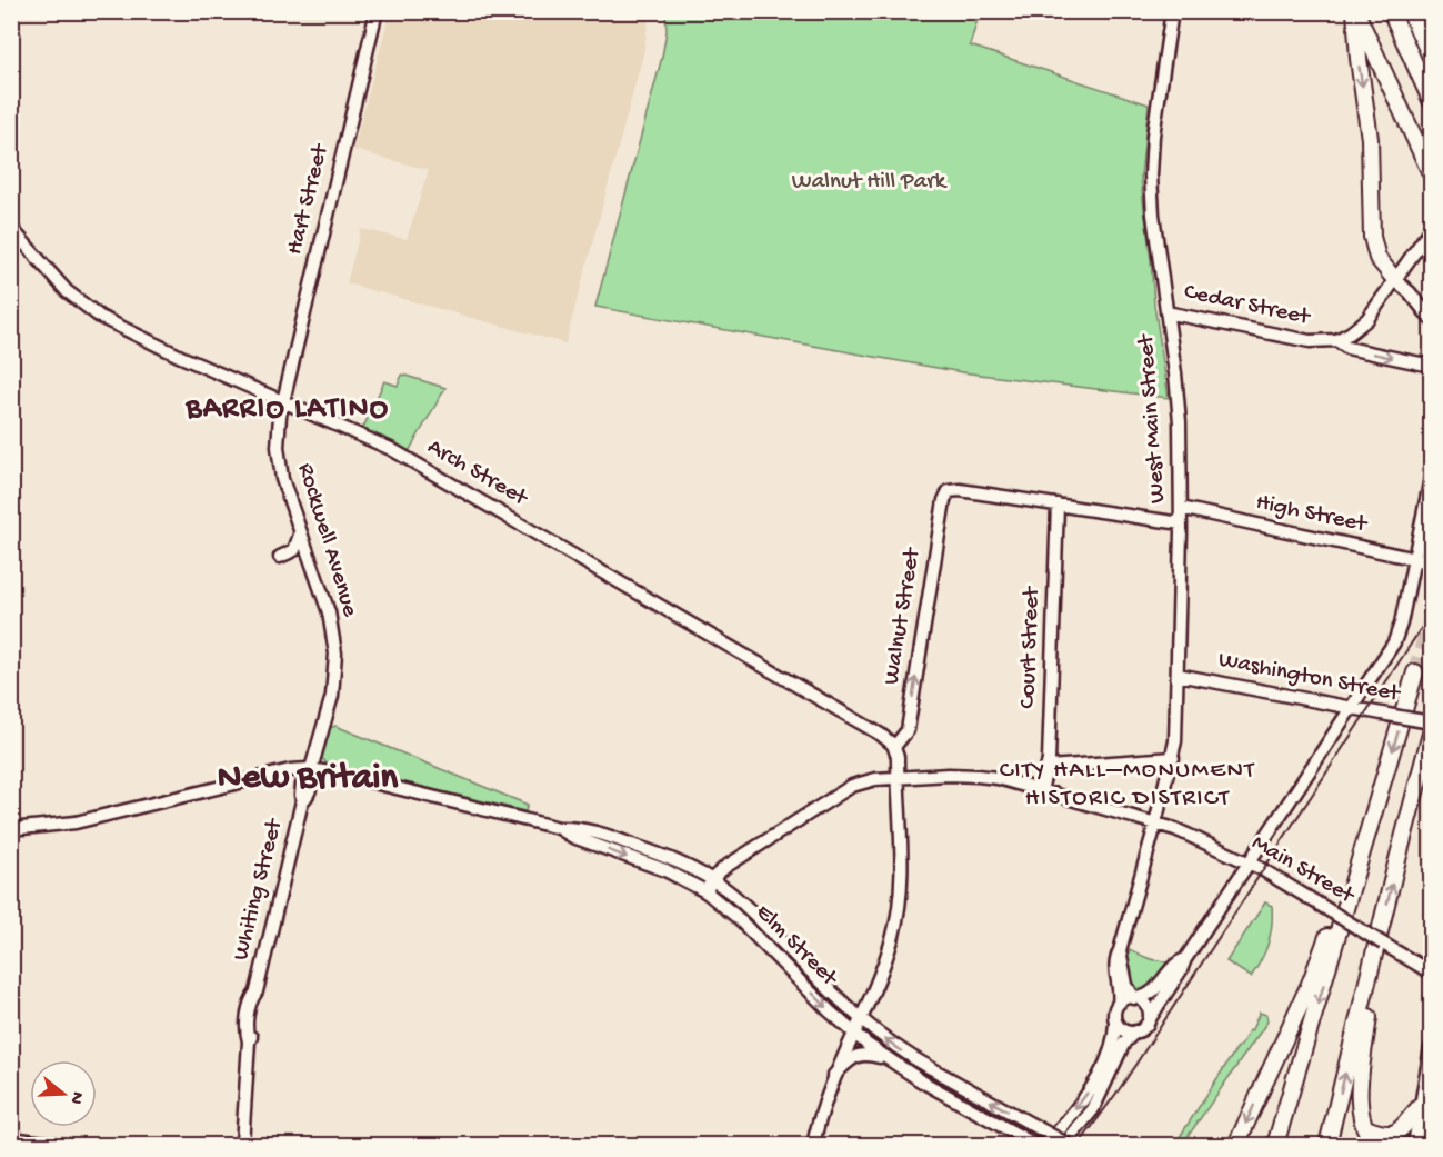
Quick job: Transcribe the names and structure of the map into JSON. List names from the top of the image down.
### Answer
{
  "streets": {
    "main road": [
      "Hart Street",
      "Cedar Street",
      "West Main Street",
      "Arch Street",
      "High Street",
      "Rockwell Avenue",
      "Walnut Street",
      "Court Street",
      "Washington Street",
      "Main Street",
      "Whiting Street",
      "Elm Street"
    ]
  },
  "crossings": [
    ["Hart Street", "Arch Street"],
    ["Hart Street", "Rockwell Avenue"],
    ["Cedar Street", "West Main Street"],
    ["West Main Street", "High Street"],
    ["West Main Street", "Washington Street"],
    ["West Main Street", "Main Street"],
    ["Arch Street", "Rockwell Avenue"],
    ["Arch Street", "Walnut Street"],
    ["Rockwell Avenue", "Whiting Street"],
    ["Walnut Street", "Court Street"],
    ["Court Street", "Main Street"],
    ["Main Street", "Elm Street"]
  ],
  "one_way": ["Cedar Street"],
  "districts": ["BARRIO LATINO", "CITY HALL–MONUMENT HISTORIC DISTRICT", "New Britain"],
  "parks": ["Walnut Hill Park"],
  "north": "right"
}
